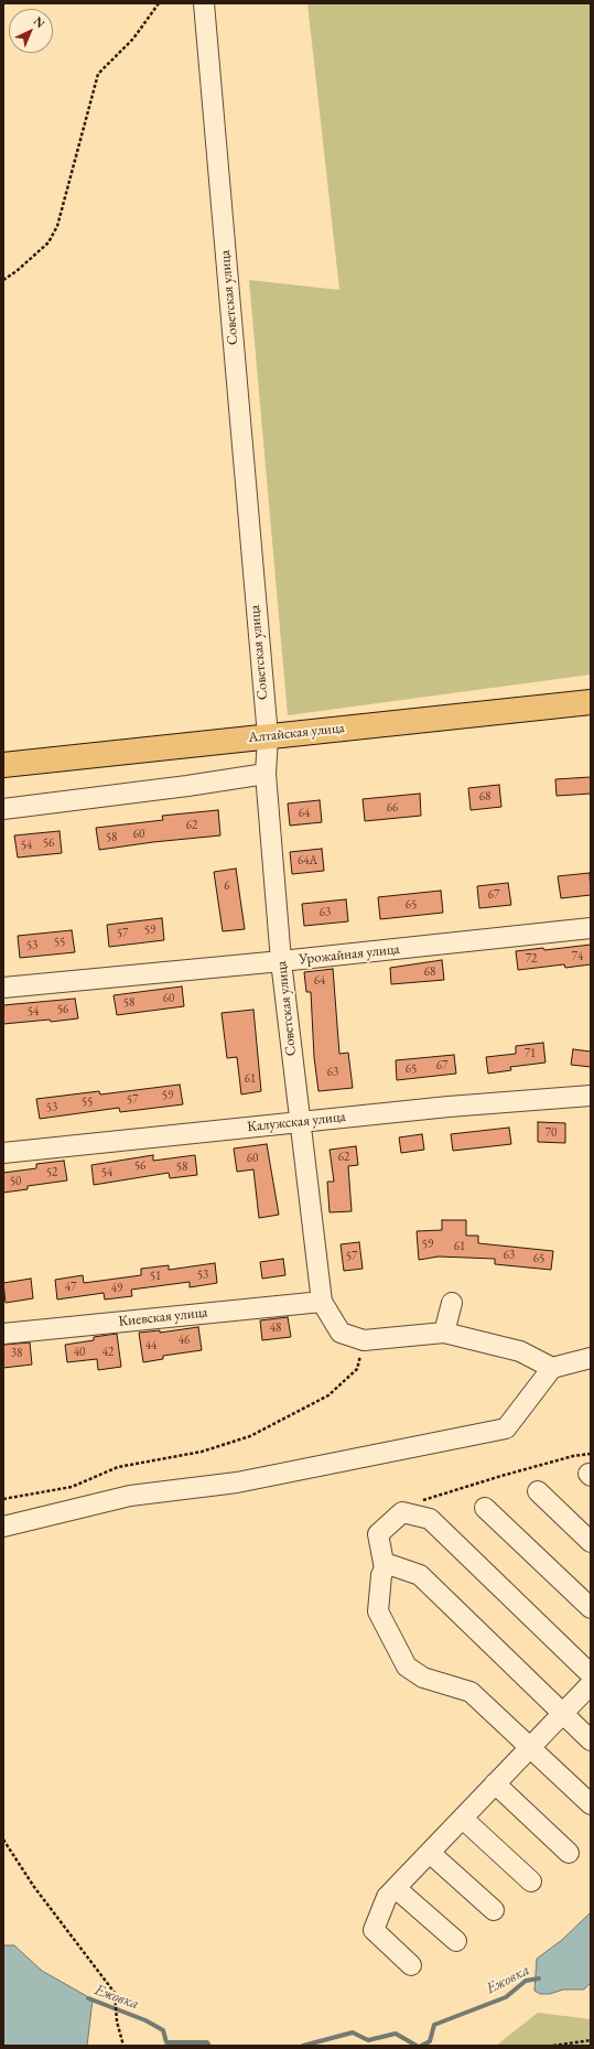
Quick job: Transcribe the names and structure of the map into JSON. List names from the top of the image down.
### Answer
{
  "streets": {
    "main road": ["Алтайская улица"],
    "street": [
      "Советская улица",
      "Урожайная улица",
      "Калужская улица",
      "Киевская улица"
    ]
  },
  "crossings": [
    ["Советская улица", "Алтайская улица"],
    ["Советская улица", "Урожайная улица"],
    ["Советская улица", "Калужская улица"],
    ["Советская улица", "Киевская улица"]
  ],
  "water": ["Ежовка"],
  "house_numbers": [
    "68",
    "66",
    "64",
    "62",
    "60",
    "58",
    "56",
    "54",
    "64А",
    "6",
    "67",
    "65",
    "63",
    "59",
    "57",
    "55",
    "53",
    "74",
    "72",
    "68",
    "64",
    "60",
    "58",
    "56",
    "54",
    "71",
    "67",
    "65",
    "63",
    "61",
    "59",
    "57",
    "55",
    "53",
    "70",
    "62",
    "60",
    "56",
    "58",
    "52",
    "54",
    "50",
    "59",
    "61",
    "63",
    "57",
    "65",
    "53",
    "51",
    "47",
    "49",
    "48",
    "46",
    "44",
    "40",
    "42",
    "38"
  ],
  "north": "top right"
}
